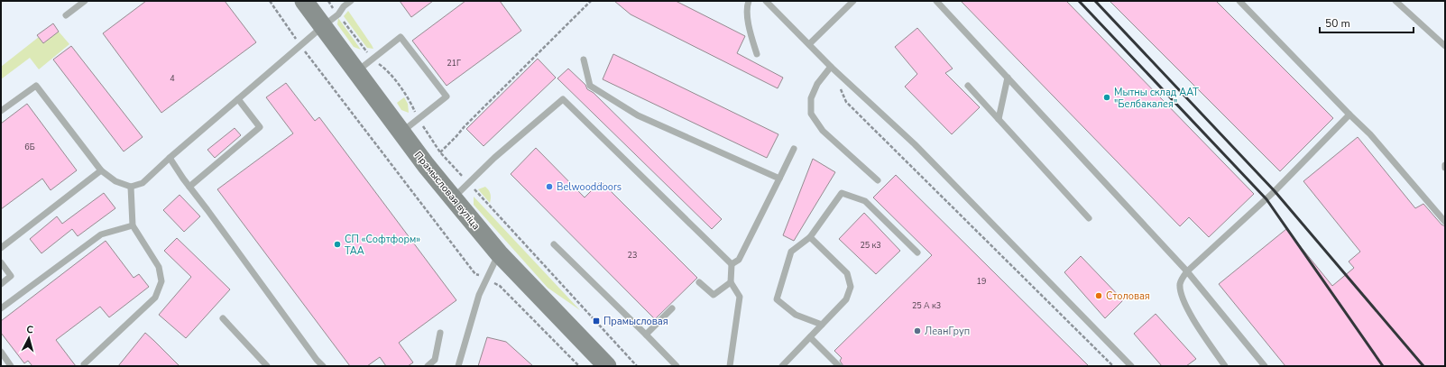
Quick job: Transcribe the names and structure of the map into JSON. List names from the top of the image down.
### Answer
{
  "streets": {
    "main road": ["Прамысловая вуліца"]
  },
  "places": {
    "other": [
      "Мытны склад ААТ \"Белбакалея\"",
      "Belwooddoors",
      "СП «Софтформ» ТАА",
      "Столовая",
      "ЛеанГруп"
    ],
    "transit": ["Прамысловая"]
  },
  "house_numbers": [
    "21Г",
    "4",
    "6Б",
    "25 к3",
    "23",
    "19",
    "25 А к3"
  ],
  "scale_bar": "50 m",
  "north": "top"
}
